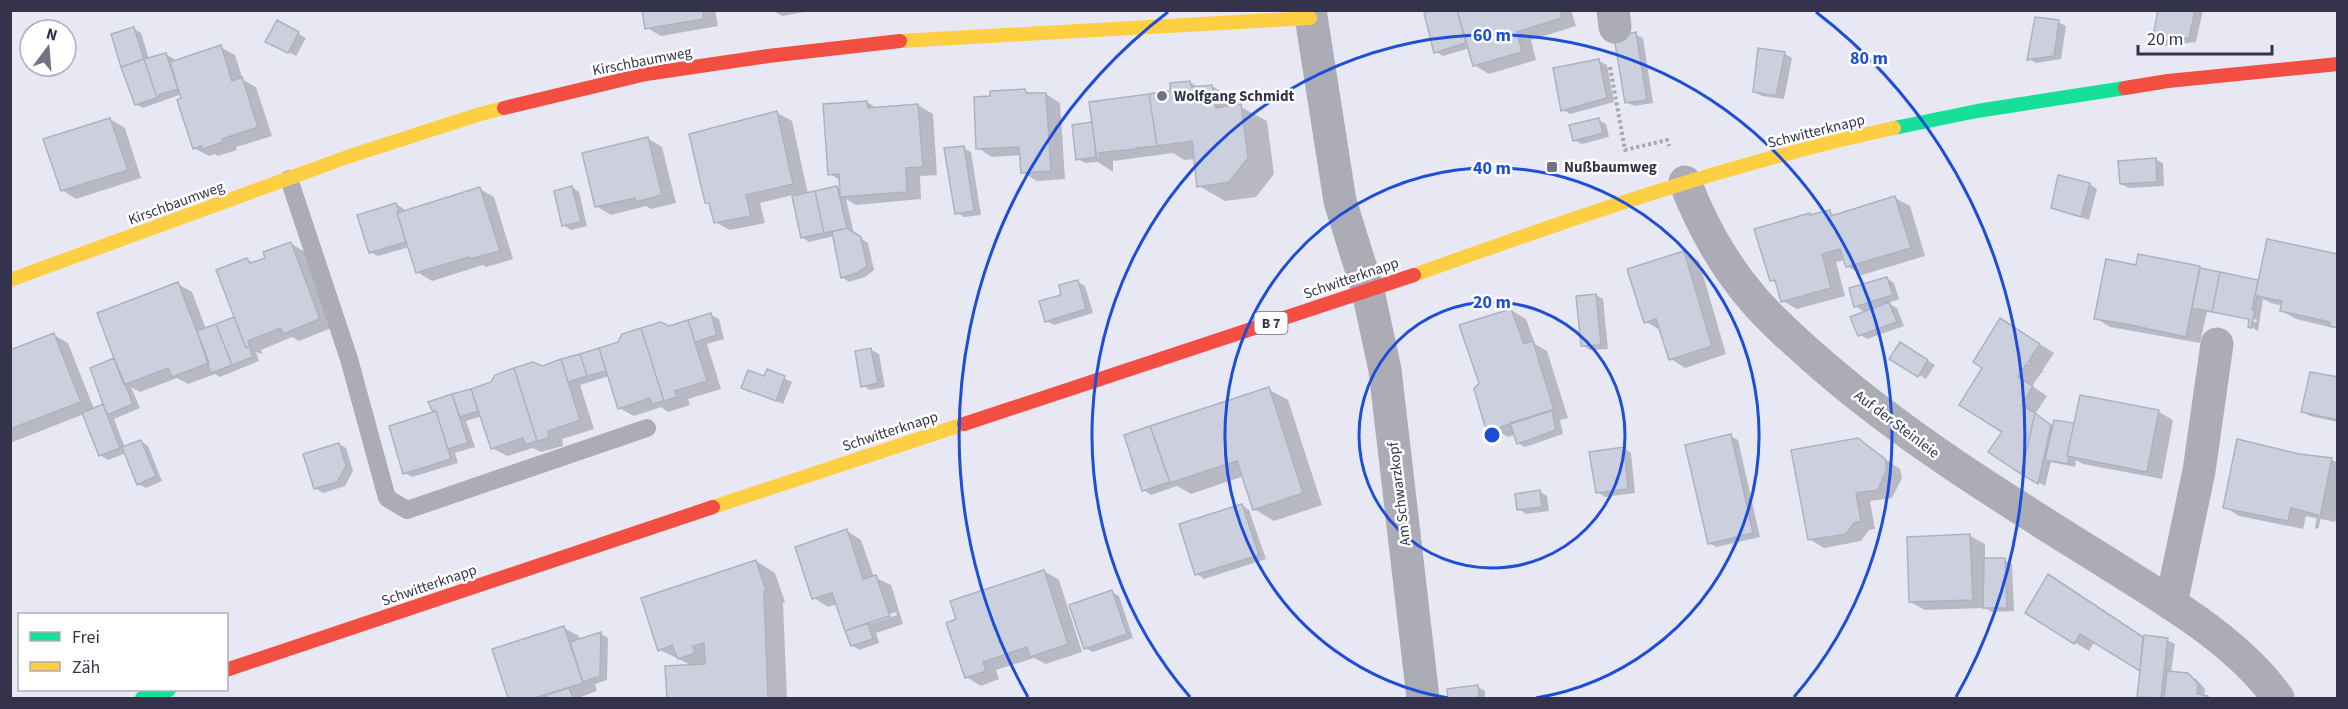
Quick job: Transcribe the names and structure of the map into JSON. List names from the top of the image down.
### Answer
{
  "streets": {
    "main road": ["Kirschbaumweg", "Schwitterknapp", "B 7"],
    "street": ["Auf der Steinleie", "Am Schwarzkopf"]
  },
  "crossings": [
    ["Schwitterknapp", "Auf der Steinleie"],
    ["Schwitterknapp", "Am Schwarzkopf"]
  ],
  "places": {
    "other": ["Wolfgang Schmidt"],
    "transit": ["Nußbaumweg"]
  },
  "legend": ["Frei", "Zäh"],
  "scale_bar": "20 m",
  "north": "top",
  "rings": [
    "60 m",
    "80 m",
    "40 m",
    "20 m"
  ]
}
